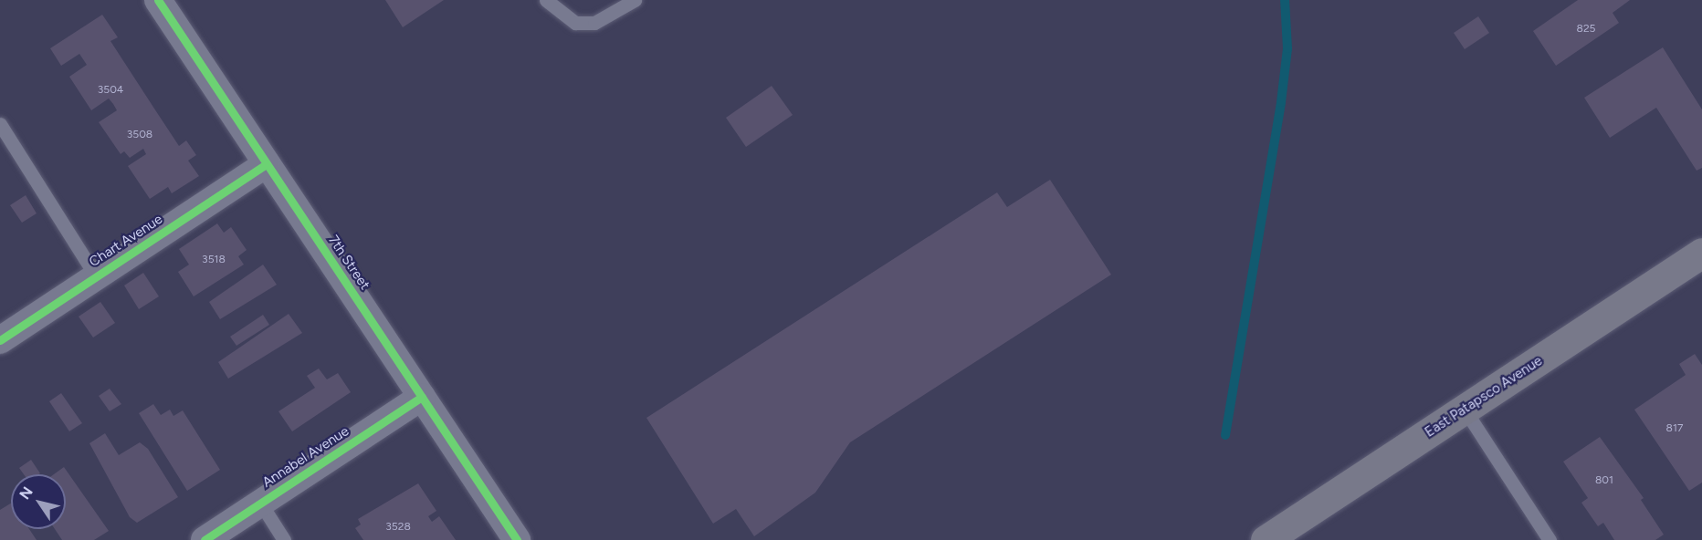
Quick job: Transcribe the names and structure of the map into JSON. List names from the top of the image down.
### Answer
{
  "streets": {
    "main road": ["East Patapsco Avenue"],
    "street": ["Chart Avenue", "7th Street", "Annabel Avenue"]
  },
  "crossings": [
    ["Chart Avenue", "7th Street"],
    ["7th Street", "Annabel Avenue"]
  ],
  "house_numbers": [
    "825",
    "3504",
    "3508",
    "3518",
    "817",
    "801",
    "3528"
  ],
  "north": "top left"
}
